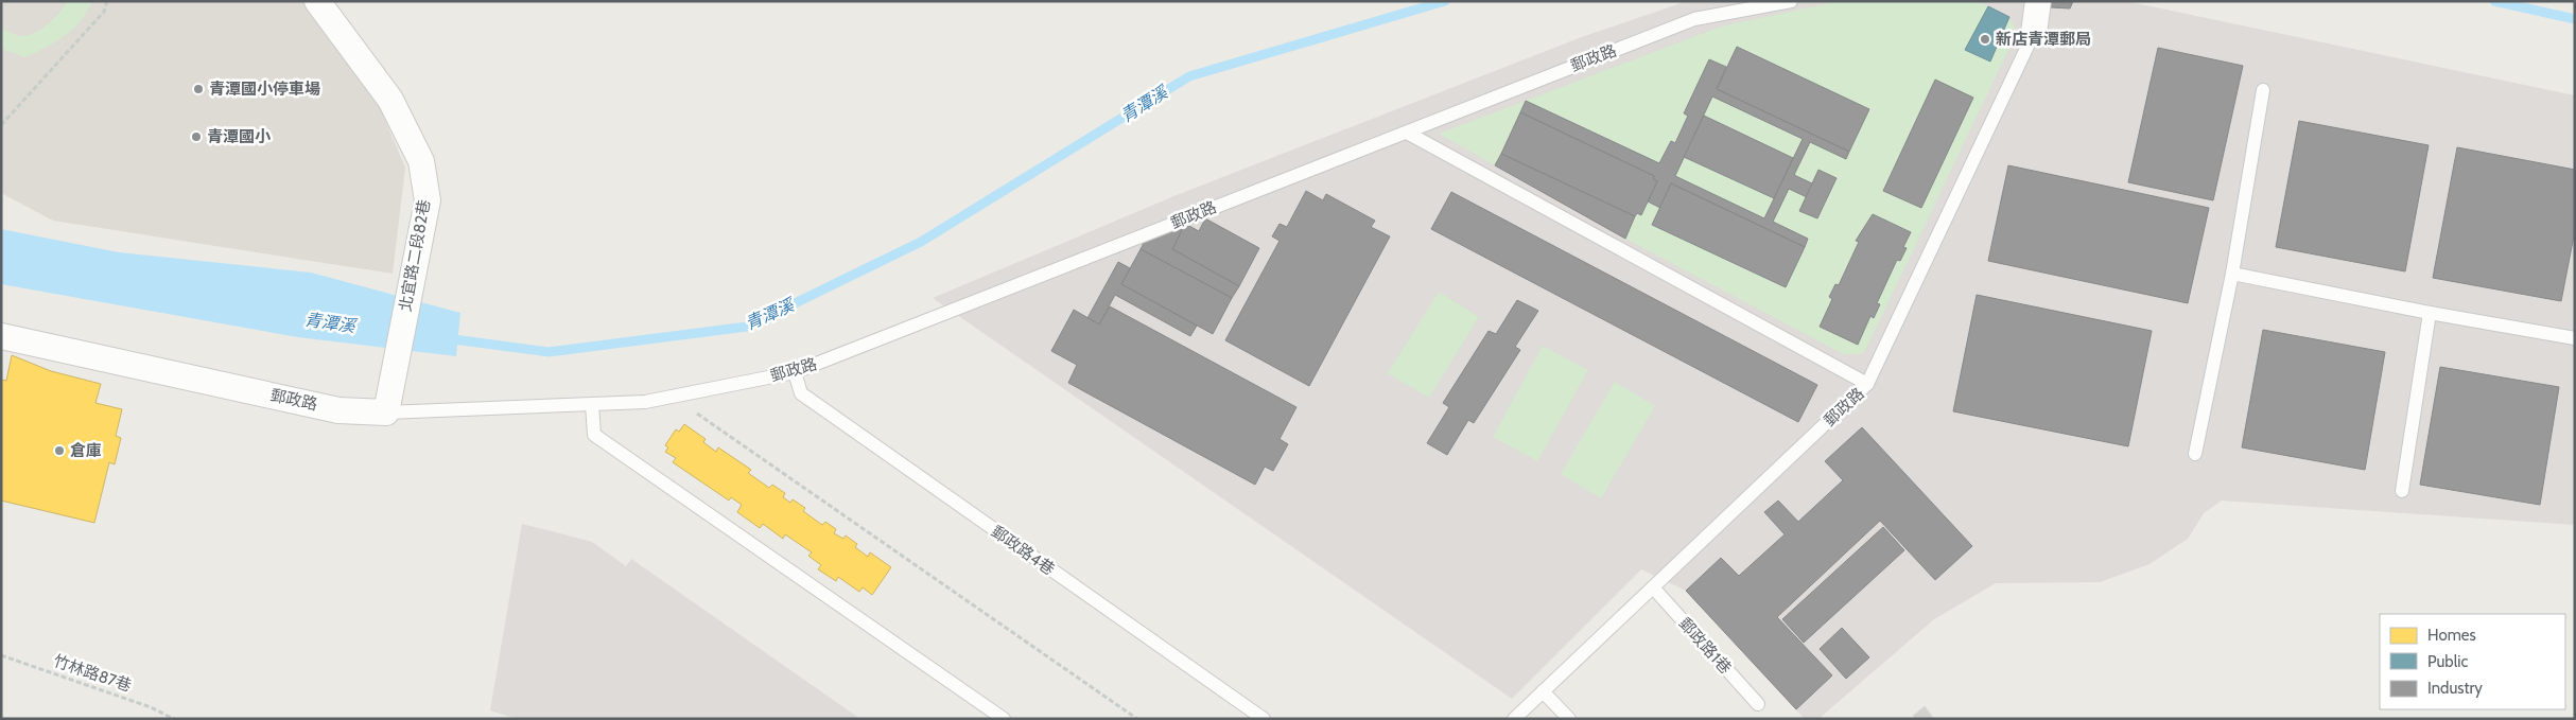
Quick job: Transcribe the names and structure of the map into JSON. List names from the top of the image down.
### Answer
{
  "streets": {
    "street": ["郵政路", "北宜路二段82巷"],
    "lane": ["郵政路4巷", "郵政路1巷"],
    "path": ["竹林路87巷"]
  },
  "crossings": [
    ["郵政路", "北宜路二段82巷"],
    ["郵政路", "郵政路4巷"],
    ["郵政路", "郵政路1巷"]
  ],
  "water": ["青潭溪"],
  "places": [
    "新店青潭郵局",
    "青潭國小停車場",
    "青潭國小",
    "倉庫"
  ],
  "legend": ["Homes", "Public", "Industry"]
}
